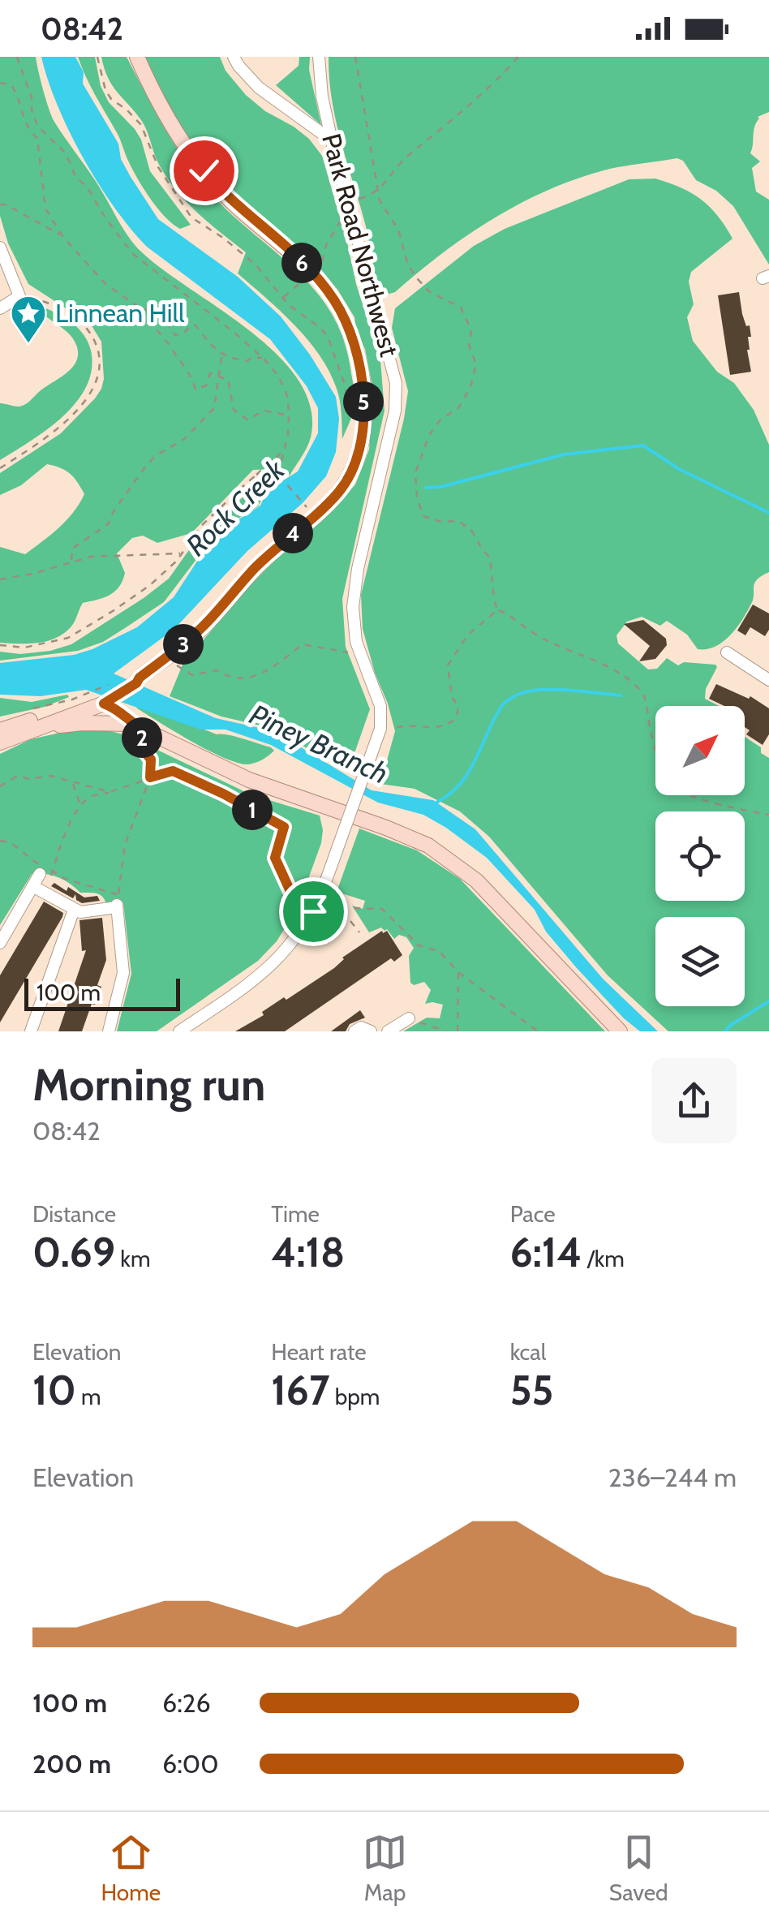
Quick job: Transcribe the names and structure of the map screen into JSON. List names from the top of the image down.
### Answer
{
  "streets": {
    "street": ["Park Road Northwest"]
  },
  "water": ["Rock Creek", "Piney Branch"],
  "places": {
    "place": ["Linnean Hill"]
  },
  "scale_bar": "100 m",
  "north": "top right",
  "page": {
    "status": "08:42",
    "pins": [
      "6",
      "5",
      "4",
      "3",
      "2",
      "1"
    ],
    "scale": "100 m",
    "heading": ["Morning run", "08:42"],
    "stats": [
      ["Distance", "0.69 km"],
      ["Time", "4:18"],
      ["Pace", "6:14 /km"],
      ["Elevation", "10 m"],
      ["Heart rate", "167 bpm"],
      ["kcal", "55"]
    ],
    "chart": ["Elevation", "236–244 m"],
    "list": [
      {
        "name": "100 m",
        "note": "6:26"
      },
      {
        "name": "200 m",
        "note": "6:00"
      }
    ],
    "tabs": ["Home", "Map", "Saved"]
  }
}
